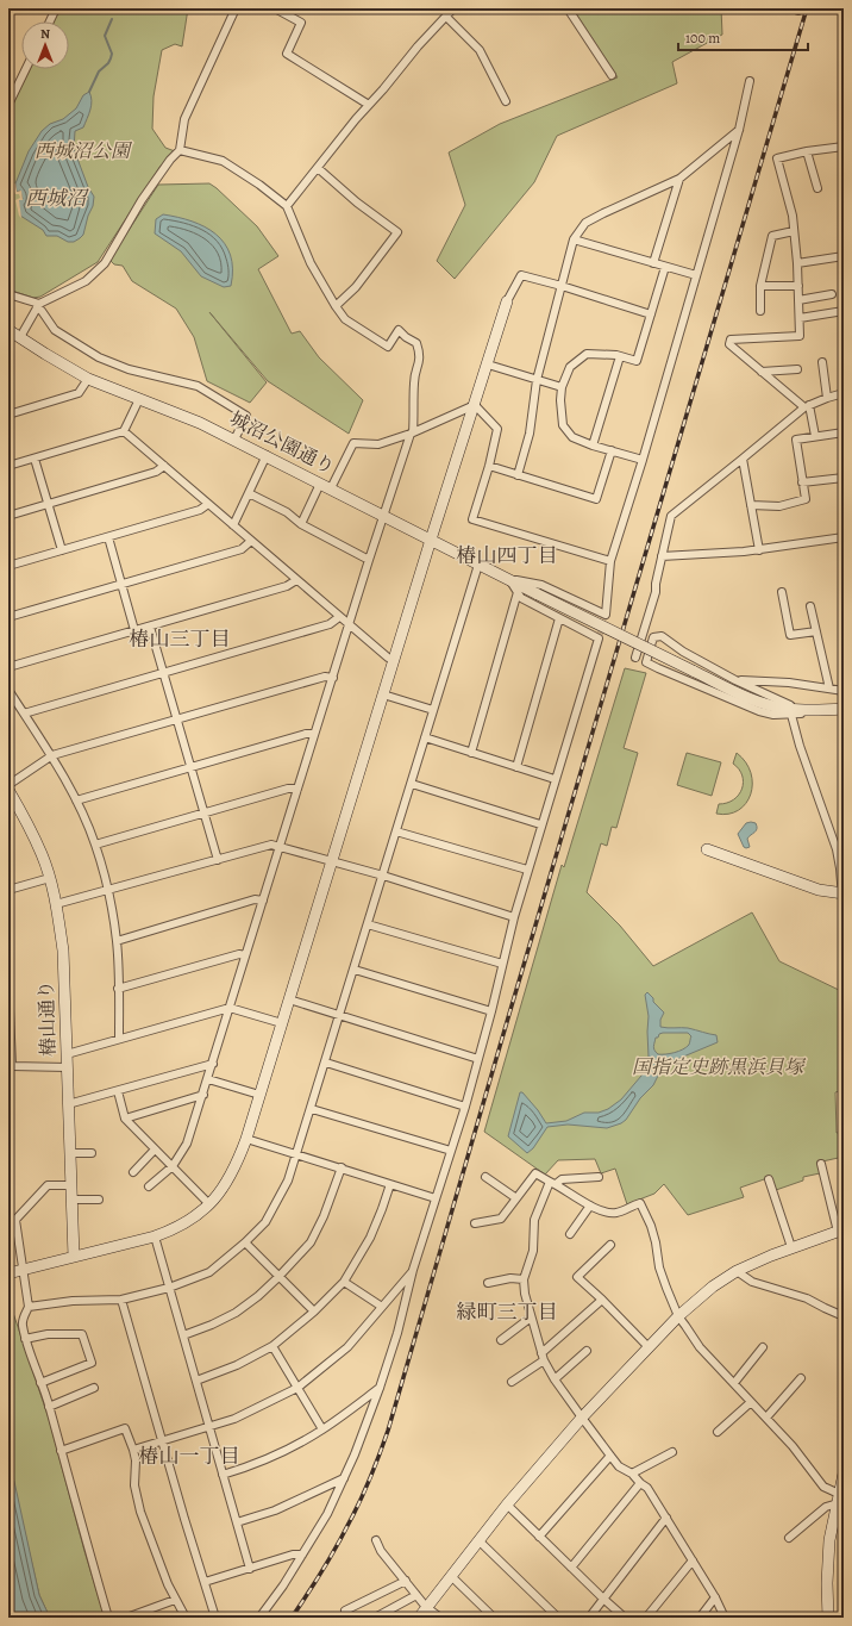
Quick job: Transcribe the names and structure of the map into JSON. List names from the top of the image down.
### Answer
{
  "streets": {
    "street": ["城沼公園通り", "椿山通り"]
  },
  "districts": [
    "椿山四丁目",
    "椿山三丁目",
    "緑町三丁目",
    "椿山一丁目"
  ],
  "water": ["西城沼"],
  "parks": ["西城沼公園", "国指定史跡黒浜貝塚"],
  "scale_bar": "100 m",
  "north": "top"
}
